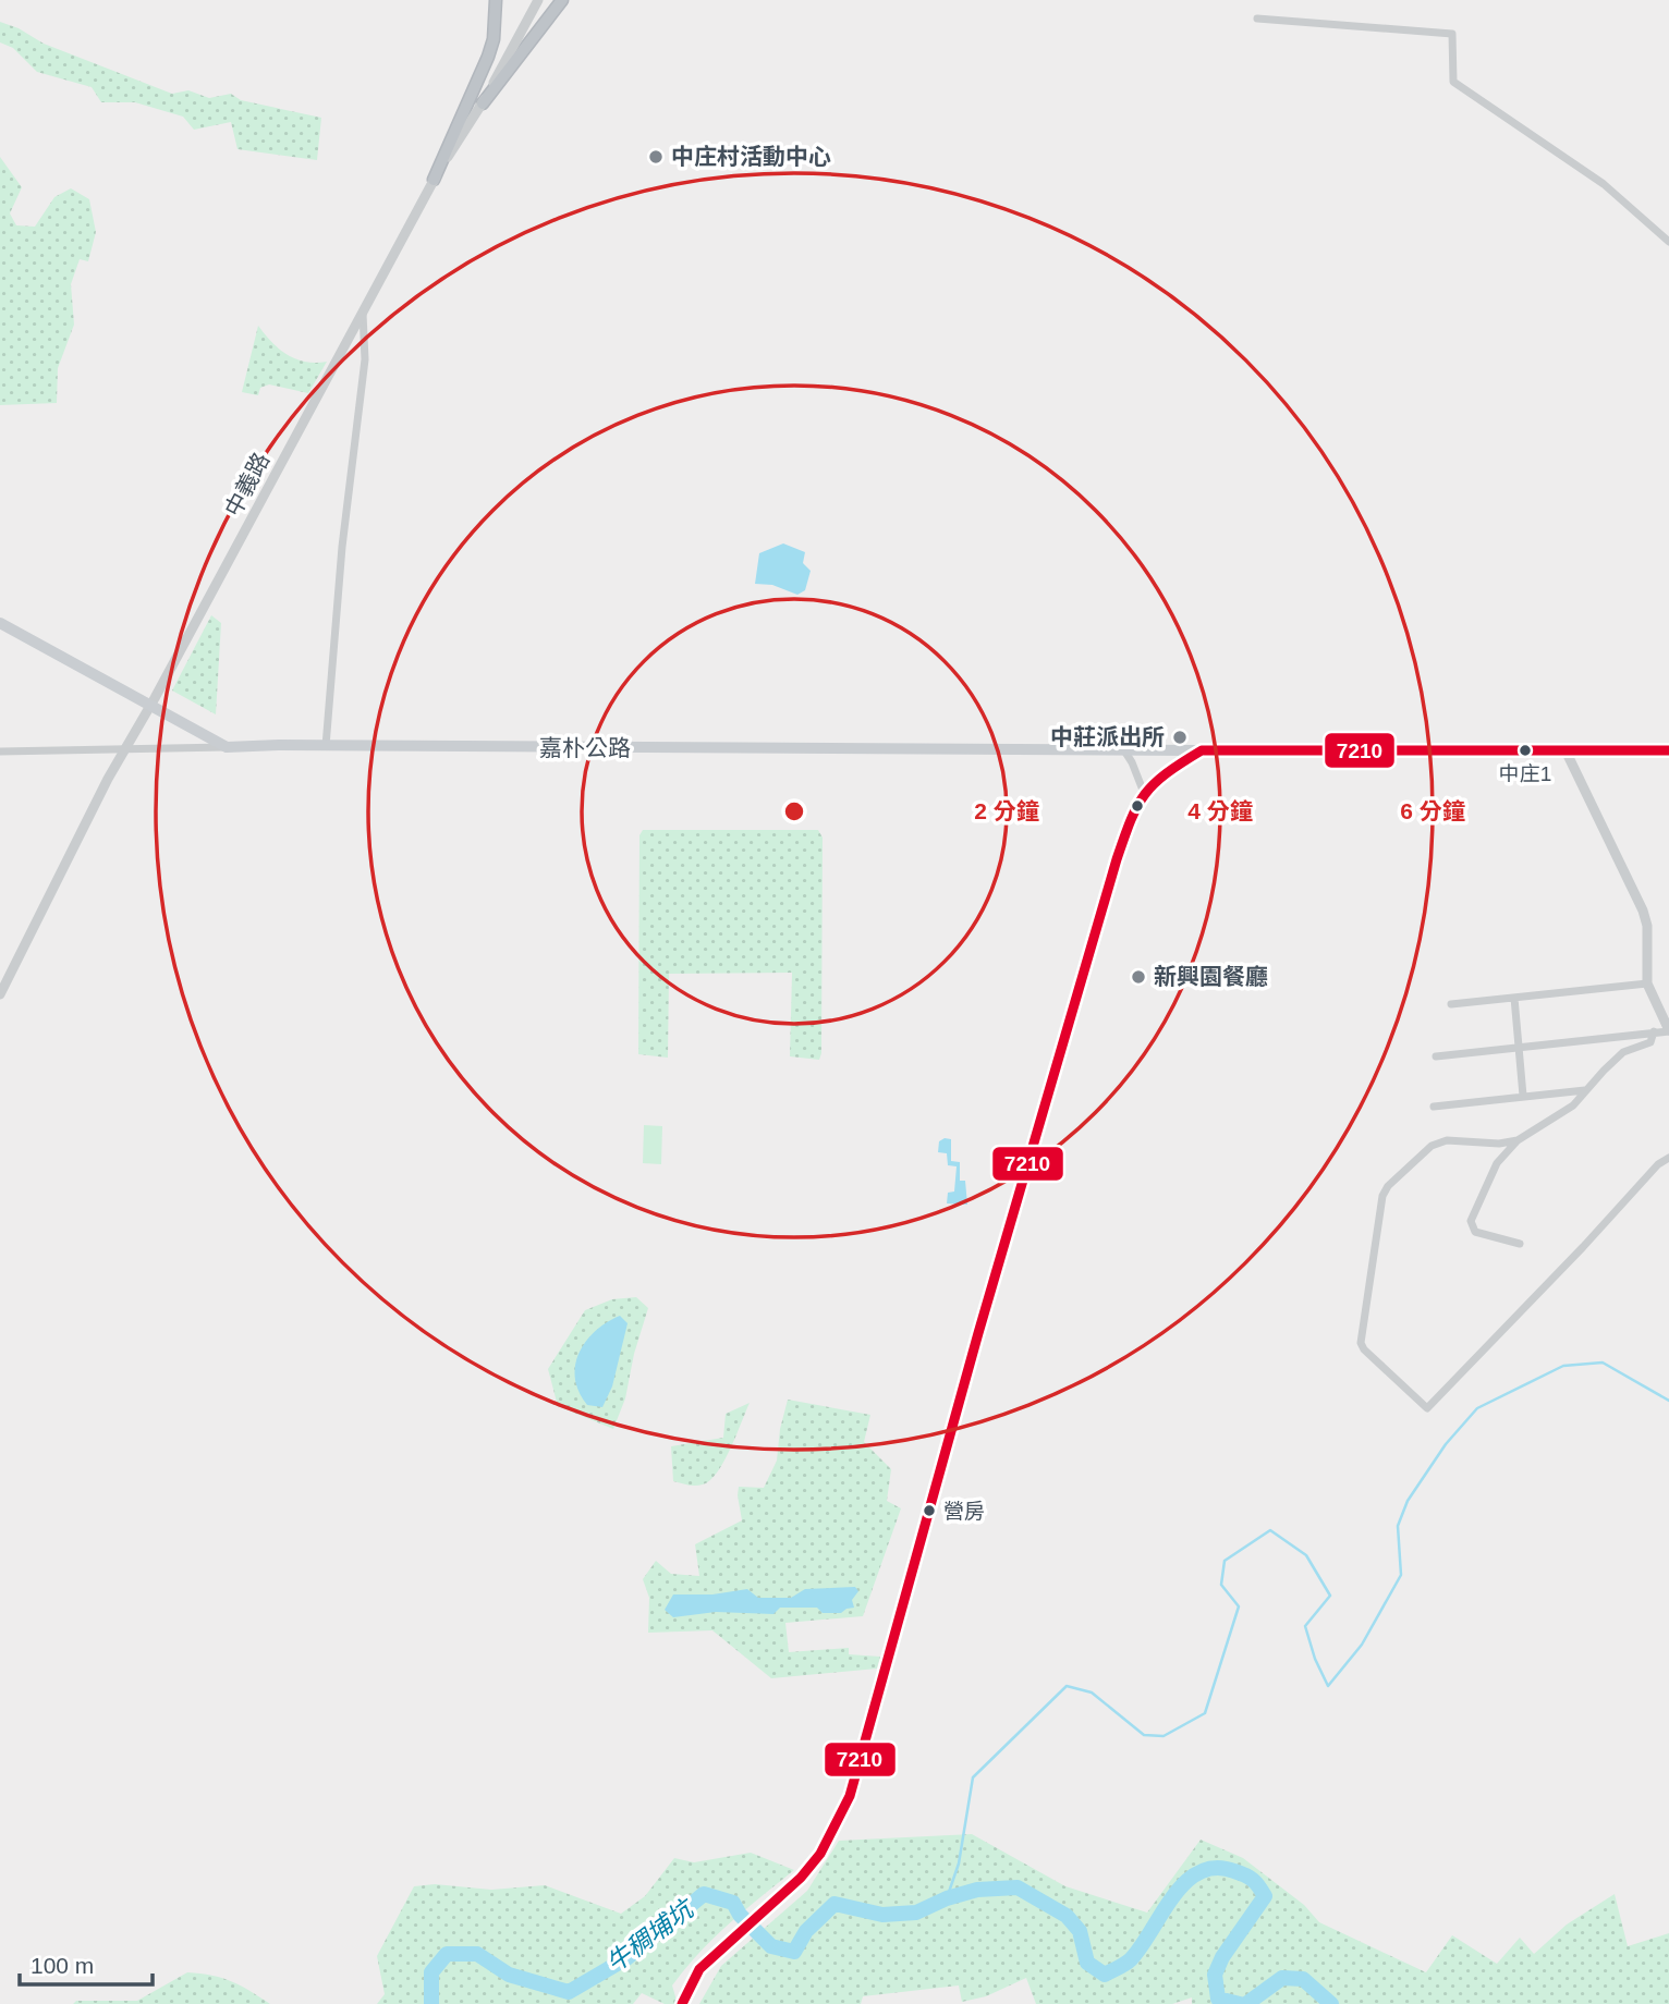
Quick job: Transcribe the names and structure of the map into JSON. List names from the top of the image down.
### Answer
{
  "streets": {
    "main road": ["嘉朴公路"],
    "street": ["中義路"]
  },
  "crossings": [
    ["中義路", "嘉朴公路"]
  ],
  "water": ["牛稠埔坑"],
  "places": [
    "中庄村活動中心",
    "中莊派出所",
    "中庄1",
    "新興園餐廳",
    "營房"
  ],
  "lines": ["transit line 7210"],
  "scale_bar": "100 m",
  "rings": ["2 分鐘", "4 分鐘", "6 分鐘"]
}
